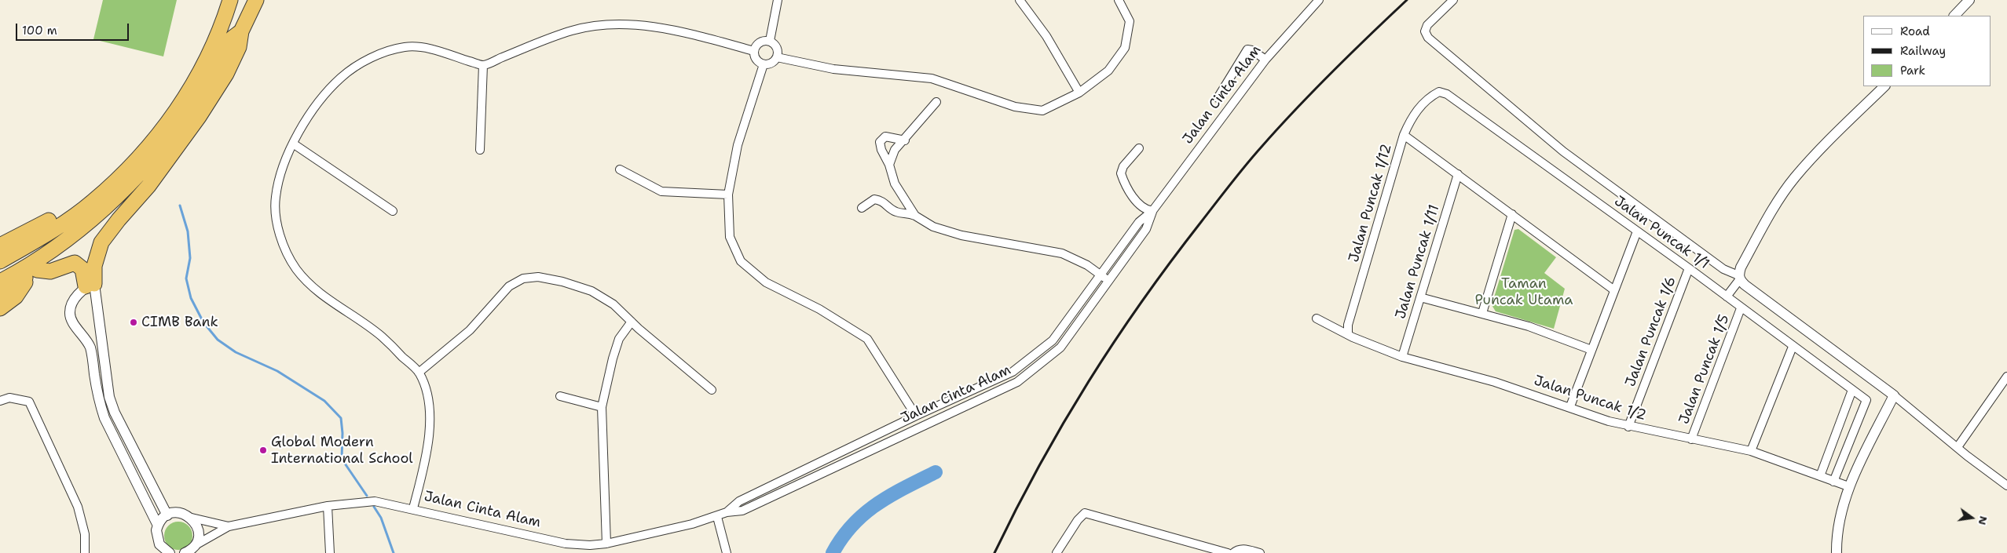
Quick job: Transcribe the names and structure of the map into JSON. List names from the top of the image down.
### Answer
{
  "streets": {
    "street": [
      "Jalan Cinta Alam",
      "Jalan Puncak 1/12",
      "Jalan Puncak 1/1",
      "Jalan Puncak 1/11",
      "Jalan Puncak 1/6",
      "Jalan Puncak 1/5",
      "Jalan Puncak 1/2"
    ]
  },
  "crossings": [
    ["Jalan Puncak 1/12", "Jalan Puncak 1/1"],
    ["Jalan Puncak 1/12", "Jalan Puncak 1/2"],
    ["Jalan Puncak 1/1", "Jalan Puncak 1/6"],
    ["Jalan Puncak 1/1", "Jalan Puncak 1/5"],
    ["Jalan Puncak 1/1", "Jalan Puncak 1/2"],
    ["Jalan Puncak 1/11", "Jalan Puncak 1/2"],
    ["Jalan Puncak 1/6", "Jalan Puncak 1/2"],
    ["Jalan Puncak 1/5", "Jalan Puncak 1/2"]
  ],
  "parks": ["Taman Puncak Utama"],
  "places": ["CIMB Bank", "Global Modern International School"],
  "legend": ["Road", "Railway", "Park"],
  "scale_bar": "100 m",
  "north": "right"
}
